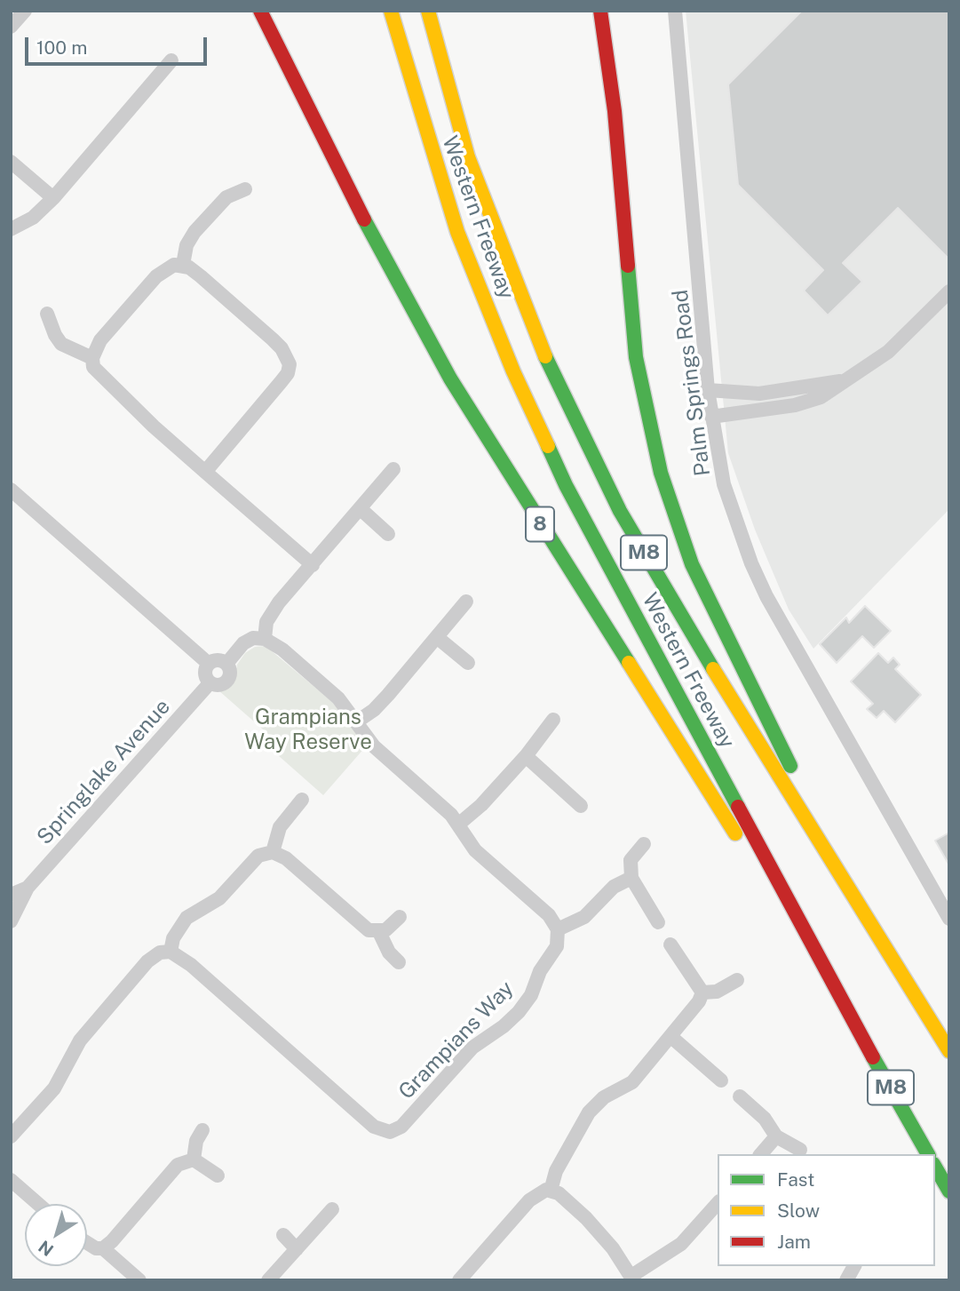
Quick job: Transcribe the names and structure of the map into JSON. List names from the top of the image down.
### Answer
{
  "streets": {
    "highway": ["Western Freeway", "8", "M8"],
    "street": ["Palm Springs Road", "Springlake Avenue", "Grampians Way"]
  },
  "crossings": [
    ["Western Freeway", "8"]
  ],
  "parks": ["Grampians Way Reserve"],
  "legend": ["Fast", "Slow", "Jam"],
  "scale_bar": "100 m",
  "north": "bottom left"
}
